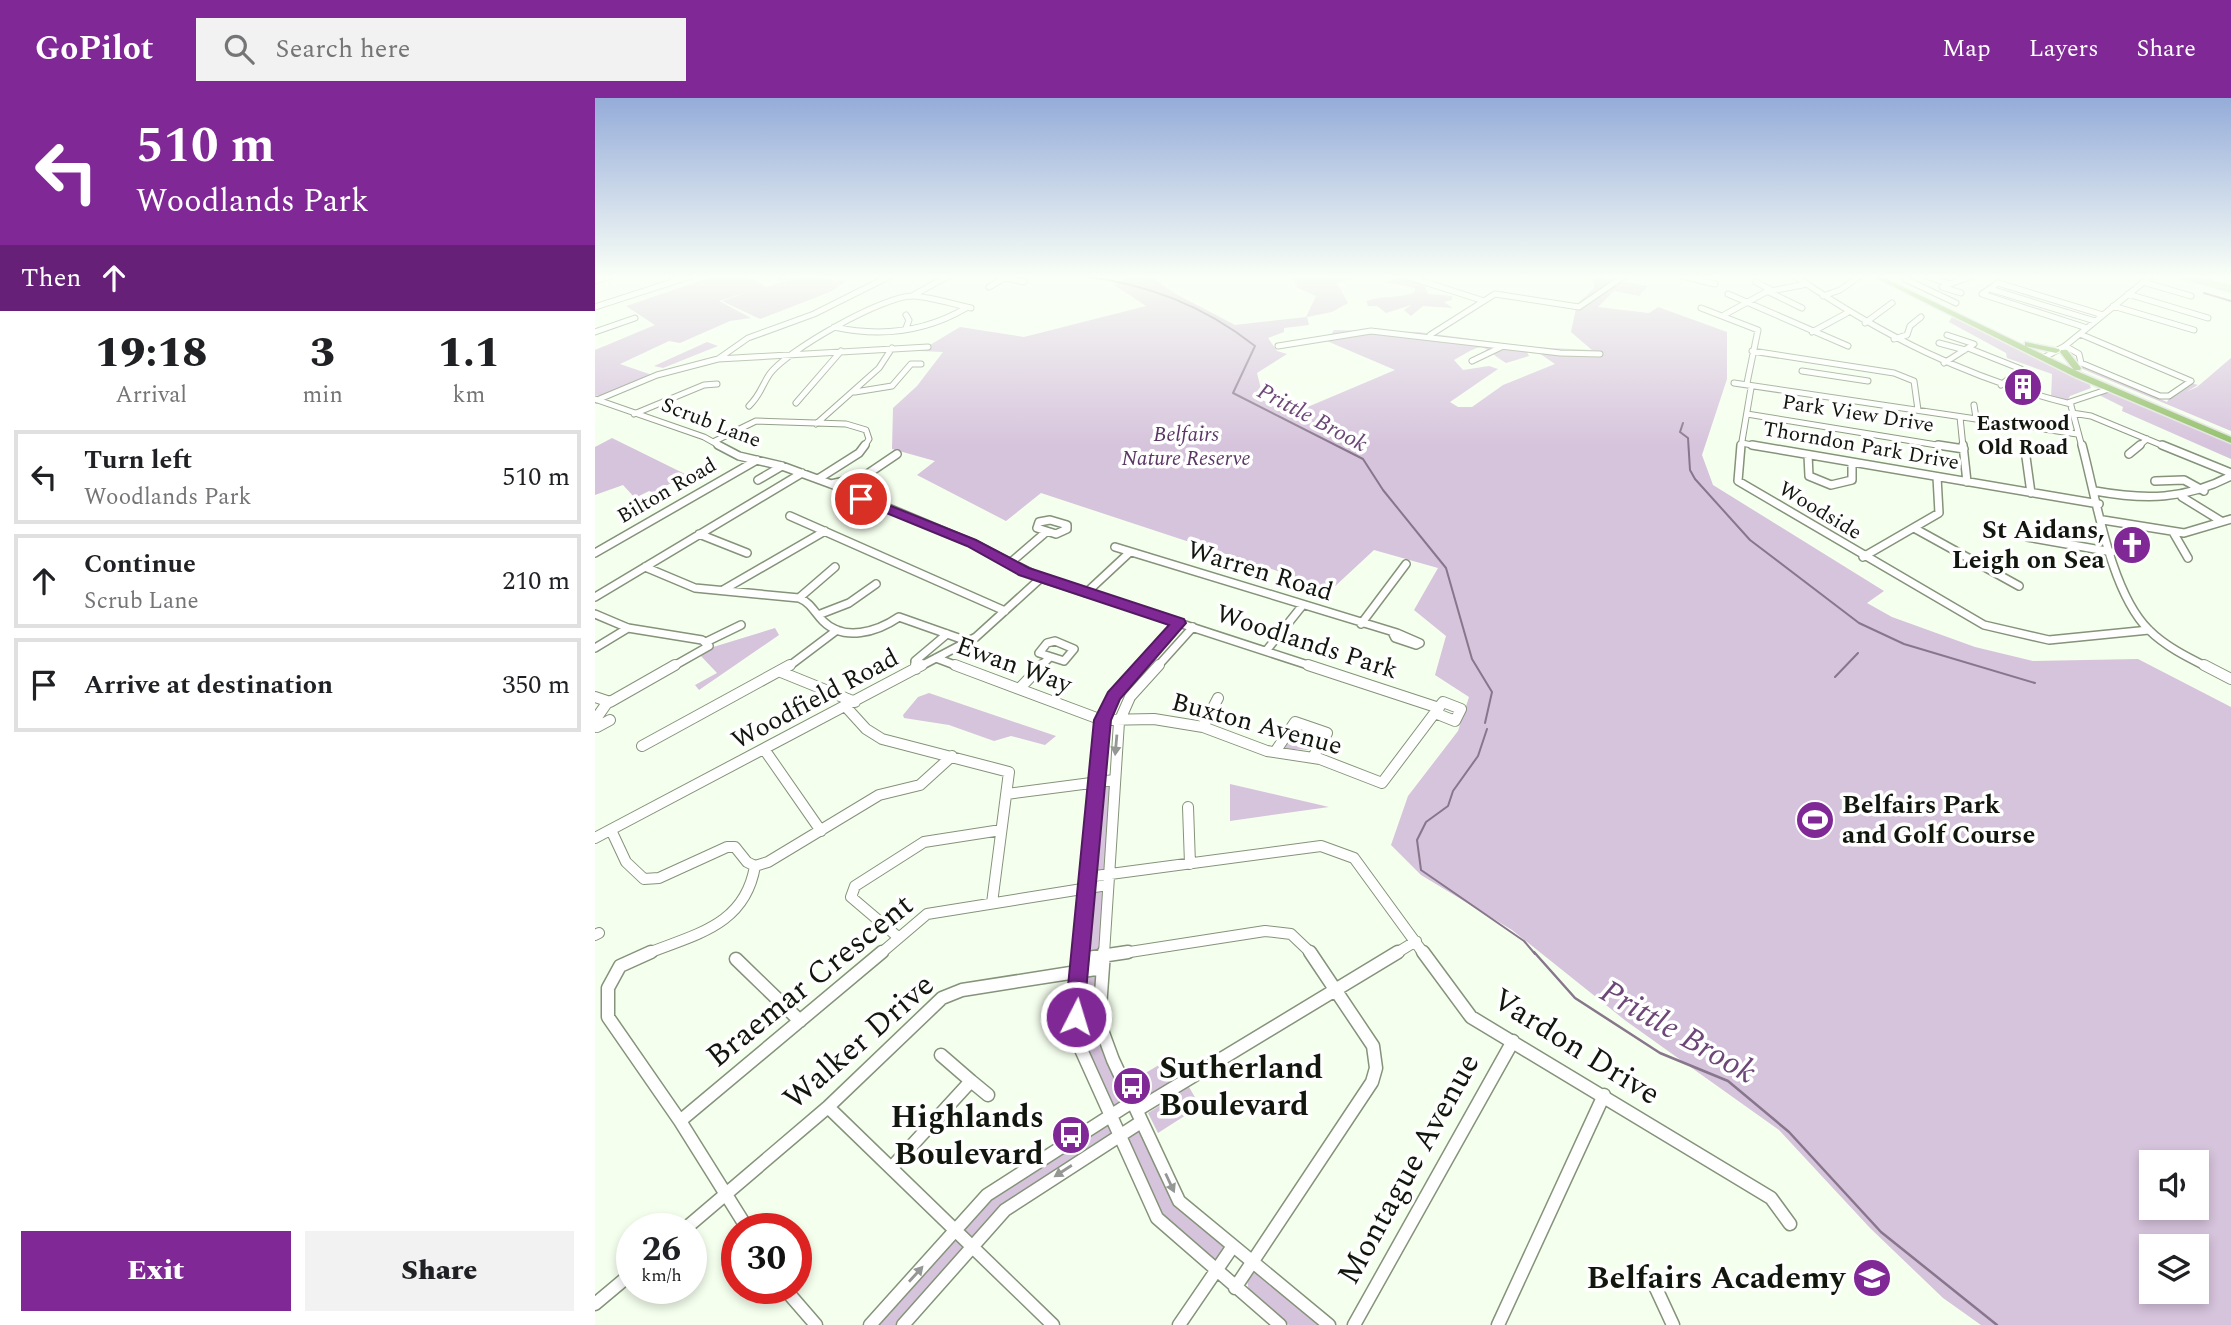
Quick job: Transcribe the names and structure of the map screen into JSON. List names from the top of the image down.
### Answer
{
  "streets": {
    "street": [
      "Park View Drive",
      "Scrub Lane",
      "Thorndon Park Drive",
      "Bilton Road",
      "Woodside",
      "Warren Road",
      "Woodlands Park",
      "Ewan Way",
      "Woodfield Road",
      "Buxton Avenue",
      "Braemar Crescent",
      "Walker Drive",
      "Vardon Drive",
      "Montague Avenue"
    ]
  },
  "crossings": [
    ["Park View Drive", "Woodside"],
    ["Scrub Lane", "Bilton Road"],
    ["Scrub Lane", "Woodlands Park"],
    ["Scrub Lane", "Woodfield Road"],
    ["Thorndon Park Drive", "Woodside"],
    ["Woodlands Park", "Woodfield Road"],
    ["Woodlands Park", "Buxton Avenue"],
    ["Ewan Way", "Woodfield Road"],
    ["Ewan Way", "Buxton Avenue"],
    ["Braemar Crescent", "Vardon Drive"],
    ["Vardon Drive", "Montague Avenue"]
  ],
  "water": ["Prittle Brook"],
  "parks": ["Belfairs Nature Reserve"],
  "places": {
    "building": ["Eastwood Old Road"],
    "church": ["St Aidans, Leigh on Sea"],
    "sports": ["Belfairs Park and Golf Course"],
    "bus stop": ["Sutherland Boulevard", "Highlands Boulevard"],
    "school or university": ["Belfairs Academy"]
  },
  "page": {
    "header": "GoPilot",
    "search": "Search here",
    "nav": ["Map", "Layers", "Share"],
    "turn": ["510 m", "Woodlands Park"],
    "then": "Then",
    "eta": [
      "19:18",
      "Arrival",
      "3",
      "min",
      "1.1",
      "km"
    ],
    "list": [
      {
        "name": "Turn left",
        "note": "Woodlands Park",
        "value": "510 m"
      },
      {
        "name": "Continue",
        "note": "Scrub Lane",
        "value": "210 m"
      },
      {
        "name": "Arrive at destination",
        "value": "350 m"
      }
    ],
    "speed": "26 km/h",
    "limit": "30",
    "buttons": ["Exit", "Share"]
  }
}
